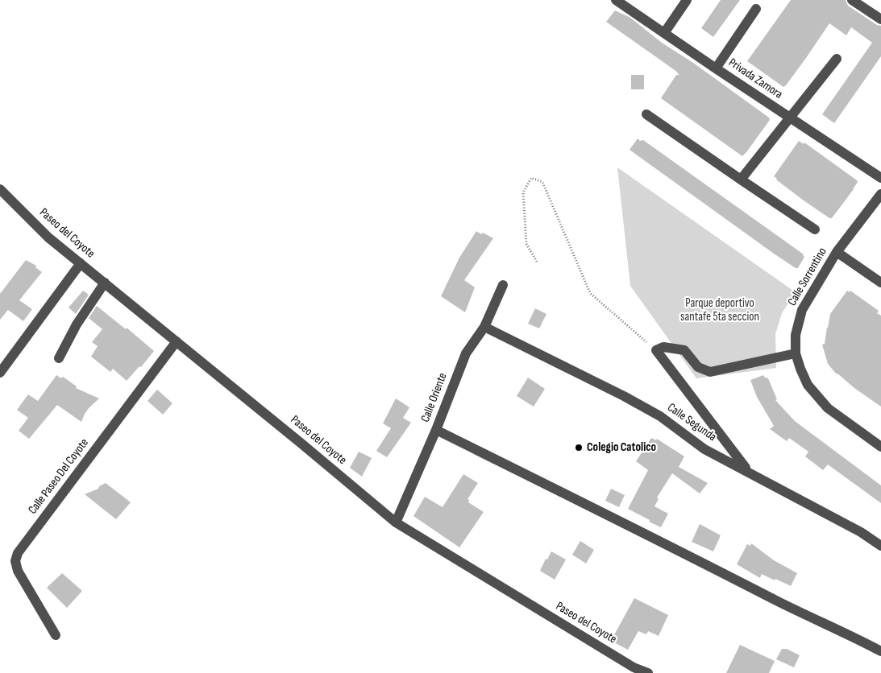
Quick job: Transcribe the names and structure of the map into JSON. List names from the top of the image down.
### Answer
{
  "streets": {
    "street": [
      "Privada Zamora",
      "Paseo del Coyote",
      "Calle Sorrentino",
      "Calle Oriente",
      "Calle Segunda",
      "Calle Paseo Del Coyote"
    ]
  },
  "crossings": [
    ["Paseo del Coyote", "Calle Oriente"],
    ["Paseo del Coyote", "Calle Paseo Del Coyote"],
    ["Calle Oriente", "Calle Segunda"]
  ],
  "parks": ["Parque deportivo santafe 5ta seccion"],
  "places": ["Colegio Catolico"]
}
